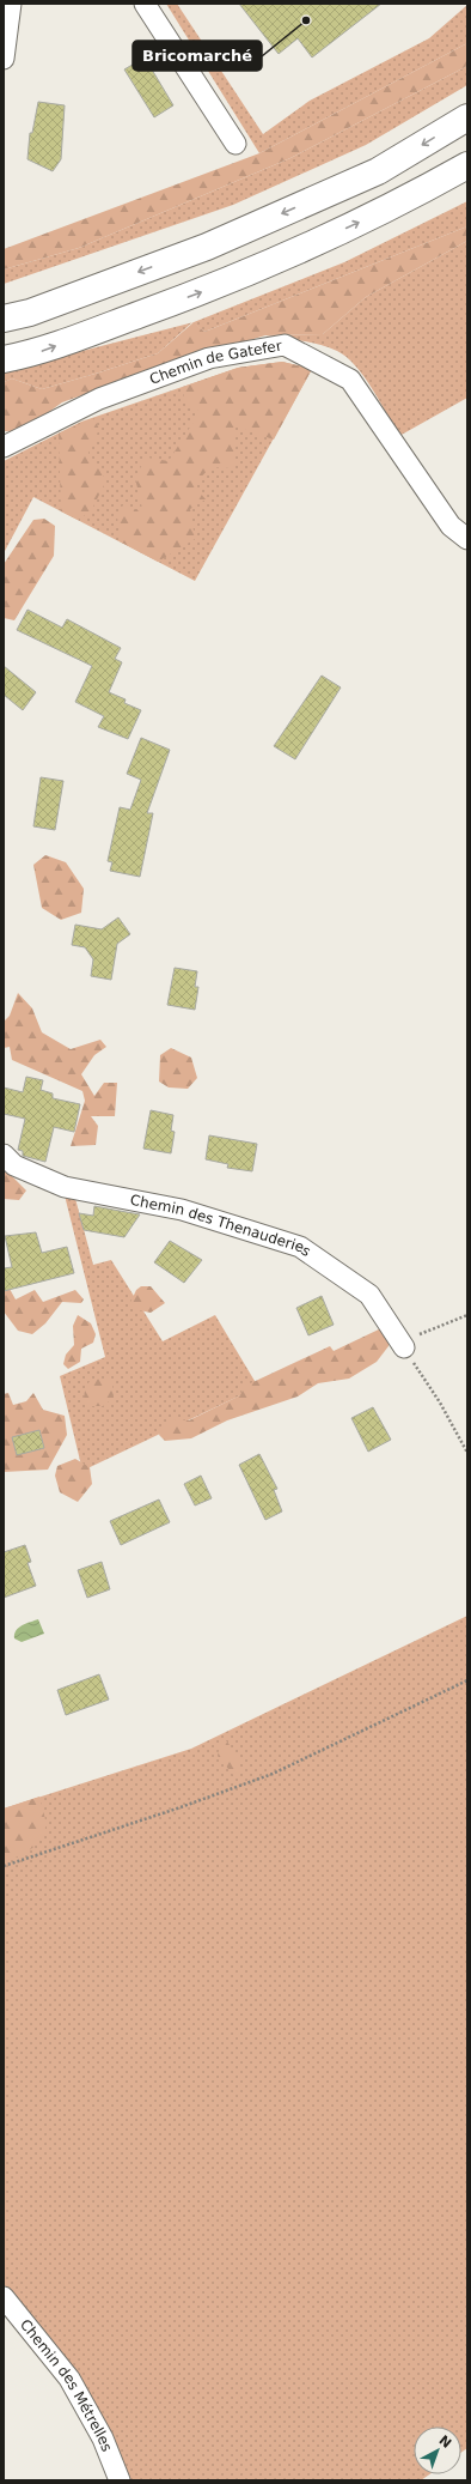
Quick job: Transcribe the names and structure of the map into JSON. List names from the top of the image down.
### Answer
{
  "streets": {
    "street": ["Chemin de Gatefer", "Chemin des Thenauderies", "Chemin des Métrelles"]
  },
  "places": ["Bricomarché"],
  "north": "top right"
}
